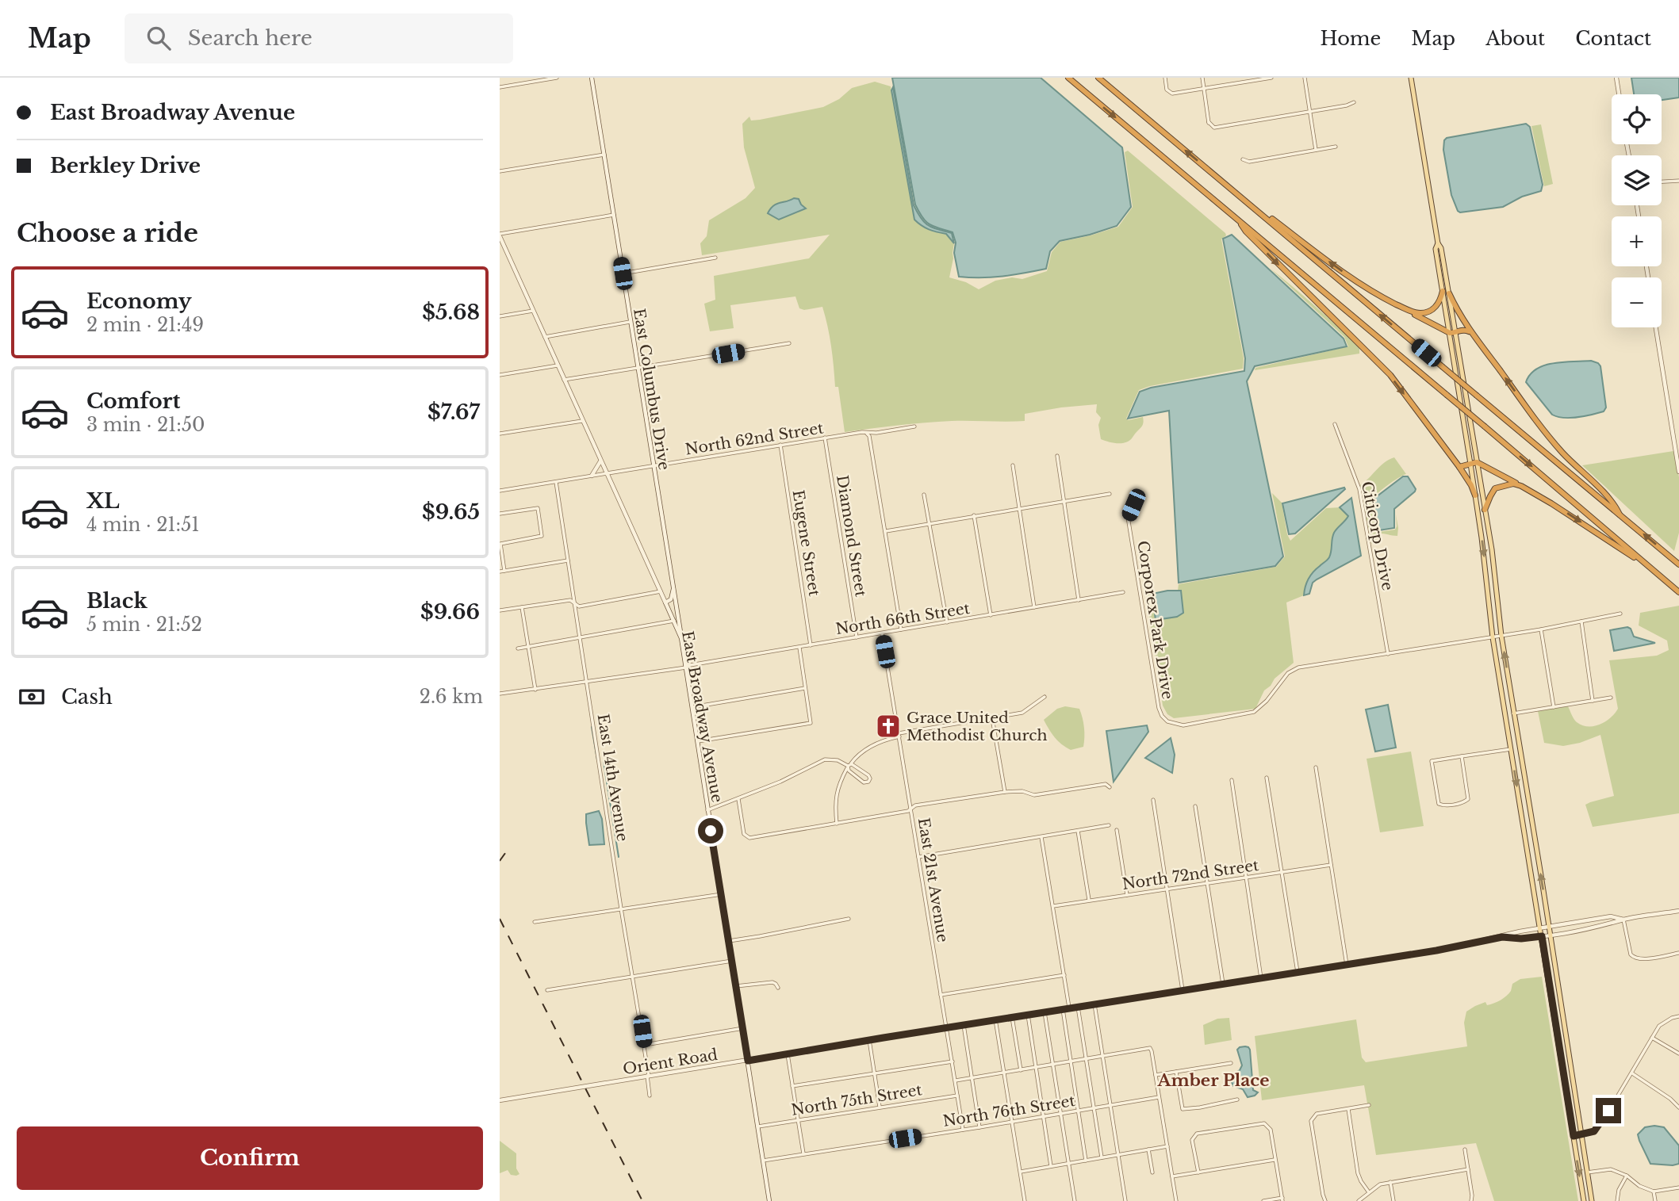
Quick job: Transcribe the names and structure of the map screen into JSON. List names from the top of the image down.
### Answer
{
  "streets": {
    "street": [
      "East Columbus Drive",
      "North 62nd Street",
      "Diamond Street",
      "Citicorp Drive",
      "Eugene Street",
      "North 66th Street",
      "Corporex Park Drive",
      "East Broadway Avenue",
      "East 14th Avenue",
      "North 72nd Street",
      "East 21st Avenue",
      "Orient Road",
      "North 75th Street",
      "North 76th Street"
    ]
  },
  "crossings": [
    ["East Columbus Drive", "North 62nd Street"],
    ["East Columbus Drive", "East Broadway Avenue"],
    ["North 62nd Street", "Diamond Street"],
    ["North 62nd Street", "Eugene Street"],
    ["North 62nd Street", "East Broadway Avenue"],
    ["North 62nd Street", "East 14th Avenue"],
    ["Diamond Street", "North 66th Street"],
    ["Citicorp Drive", "Corporex Park Drive"],
    ["Eugene Street", "North 66th Street"],
    ["North 66th Street", "East Broadway Avenue"],
    ["North 66th Street", "East 14th Avenue"],
    ["North 66th Street", "East 21st Avenue"],
    ["East Broadway Avenue", "Orient Road"],
    ["East Broadway Avenue", "North 75th Street"],
    ["East Broadway Avenue", "North 76th Street"],
    ["East 14th Avenue", "Orient Road"],
    ["East 21st Avenue", "Orient Road"],
    ["East 21st Avenue", "North 75th Street"],
    ["East 21st Avenue", "North 76th Street"]
  ],
  "districts": ["Amber Place"],
  "places": {
    "church": ["Grace United Methodist Church"]
  },
  "page": {
    "header": "Map",
    "search": "Search here",
    "nav": [
      "Home",
      "Map",
      "About",
      "Contact"
    ],
    "banner": ["East Broadway Avenue", "Berkley Drive"],
    "map_buttons": ["+", "−"],
    "heading": "Choose a ride",
    "list": [
      {
        "name": "Economy",
        "note": "2 min · 21:49",
        "value": "$5.68"
      },
      {
        "name": "Comfort",
        "note": "3 min · 21:50",
        "value": "$7.67"
      },
      {
        "name": "XL",
        "note": "4 min · 21:51",
        "value": "$9.65"
      },
      {
        "name": "Black",
        "note": "5 min · 21:52",
        "value": "$9.66"
      }
    ],
    "pay": ["Cash", "2.6 km"],
    "buttons": "Confirm"
  }
}
